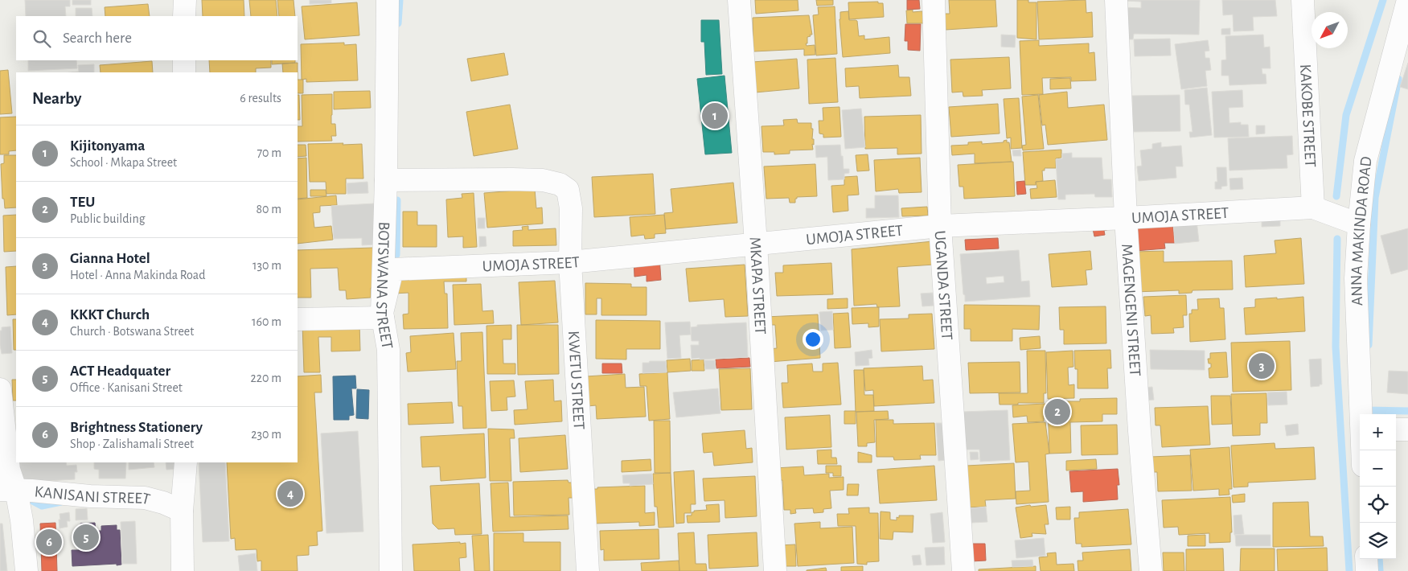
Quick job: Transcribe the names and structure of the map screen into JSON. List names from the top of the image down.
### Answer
{
  "streets": {
    "street": [
      "KAKOBE STREET",
      "UMOJA STREET",
      "ANNA MAKINDA ROAD",
      "BOTSWANA STREET",
      "MKAPA STREET",
      "UGANDA STREET",
      "MAGENGENI STREET",
      "KWETU STREET",
      "KANISANI STREET"
    ]
  },
  "crossings": [
    ["KAKOBE STREET", "UMOJA STREET"],
    ["UMOJA STREET", "ANNA MAKINDA ROAD"],
    ["UMOJA STREET", "BOTSWANA STREET"],
    ["UMOJA STREET", "MKAPA STREET"],
    ["UMOJA STREET", "UGANDA STREET"],
    ["UMOJA STREET", "MAGENGENI STREET"],
    ["UMOJA STREET", "KWETU STREET"],
    ["BOTSWANA STREET", "KWETU STREET"]
  ],
  "north": "bottom left",
  "page": {
    "search": "Search here",
    "heading": ["Nearby", "6 results"],
    "pins": [
      "1",
      "3",
      "2",
      "4",
      "5",
      "6"
    ],
    "list": [
      {
        "mark": "1",
        "name": "Kijitonyama",
        "note": "School · Mkapa Street",
        "value": "70 m"
      },
      {
        "mark": "2",
        "name": "TEU",
        "note": "Public building",
        "value": "80 m"
      },
      {
        "mark": "3",
        "name": "Gianna Hotel",
        "note": "Hotel · Anna Makinda Road",
        "value": "130 m"
      },
      {
        "mark": "4",
        "name": "KKKT Church",
        "note": "Church · Botswana Street",
        "value": "160 m"
      },
      {
        "mark": "5",
        "name": "ACT Headquater",
        "note": "Office · Kanisani Street",
        "value": "220 m"
      },
      {
        "mark": "6",
        "name": "Brightness Stationery",
        "note": "Shop · Zalishamali Street",
        "value": "230 m"
      }
    ],
    "map_buttons": ["+", "−"]
  }
}
